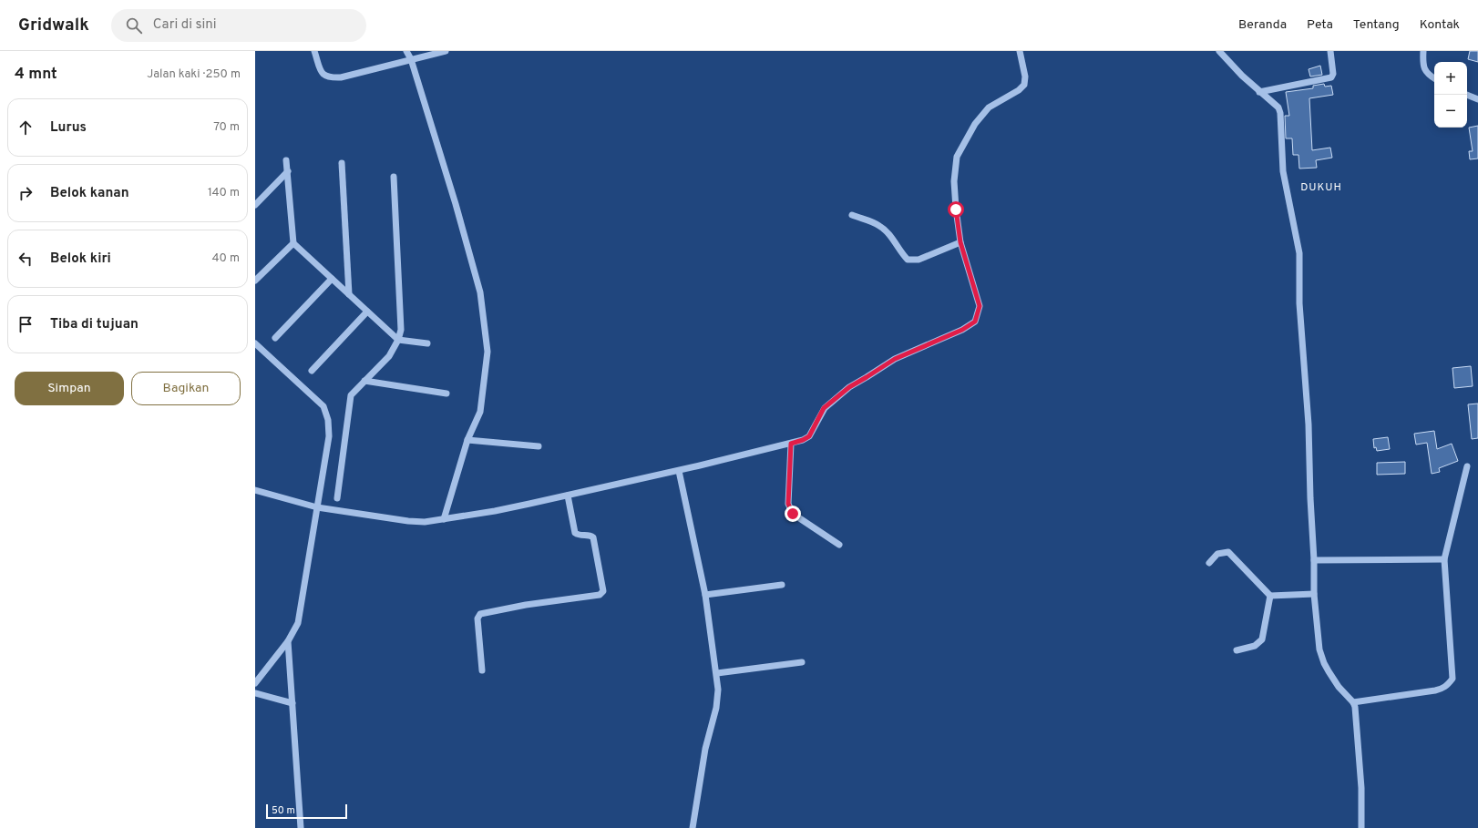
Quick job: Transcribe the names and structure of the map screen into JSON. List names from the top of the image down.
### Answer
{
  "districts": ["DUKUH"],
  "scale_bar": "50 m",
  "page": {
    "header": "Gridwalk",
    "search": "Cari di sini",
    "nav": [
      "Beranda",
      "Peta",
      "Tentang",
      "Kontak"
    ],
    "heading": ["4 mnt", "Jalan kaki · 250 m"],
    "map_buttons": ["+", "−"],
    "list": [
      ["Lurus", "70 m"],
      ["Belok kanan", "140 m"],
      ["Belok kiri", "40 m"],
      "Tiba di tujuan"
    ],
    "buttons": ["Simpan", "Bagikan"],
    "scale": "50 m"
  }
}
